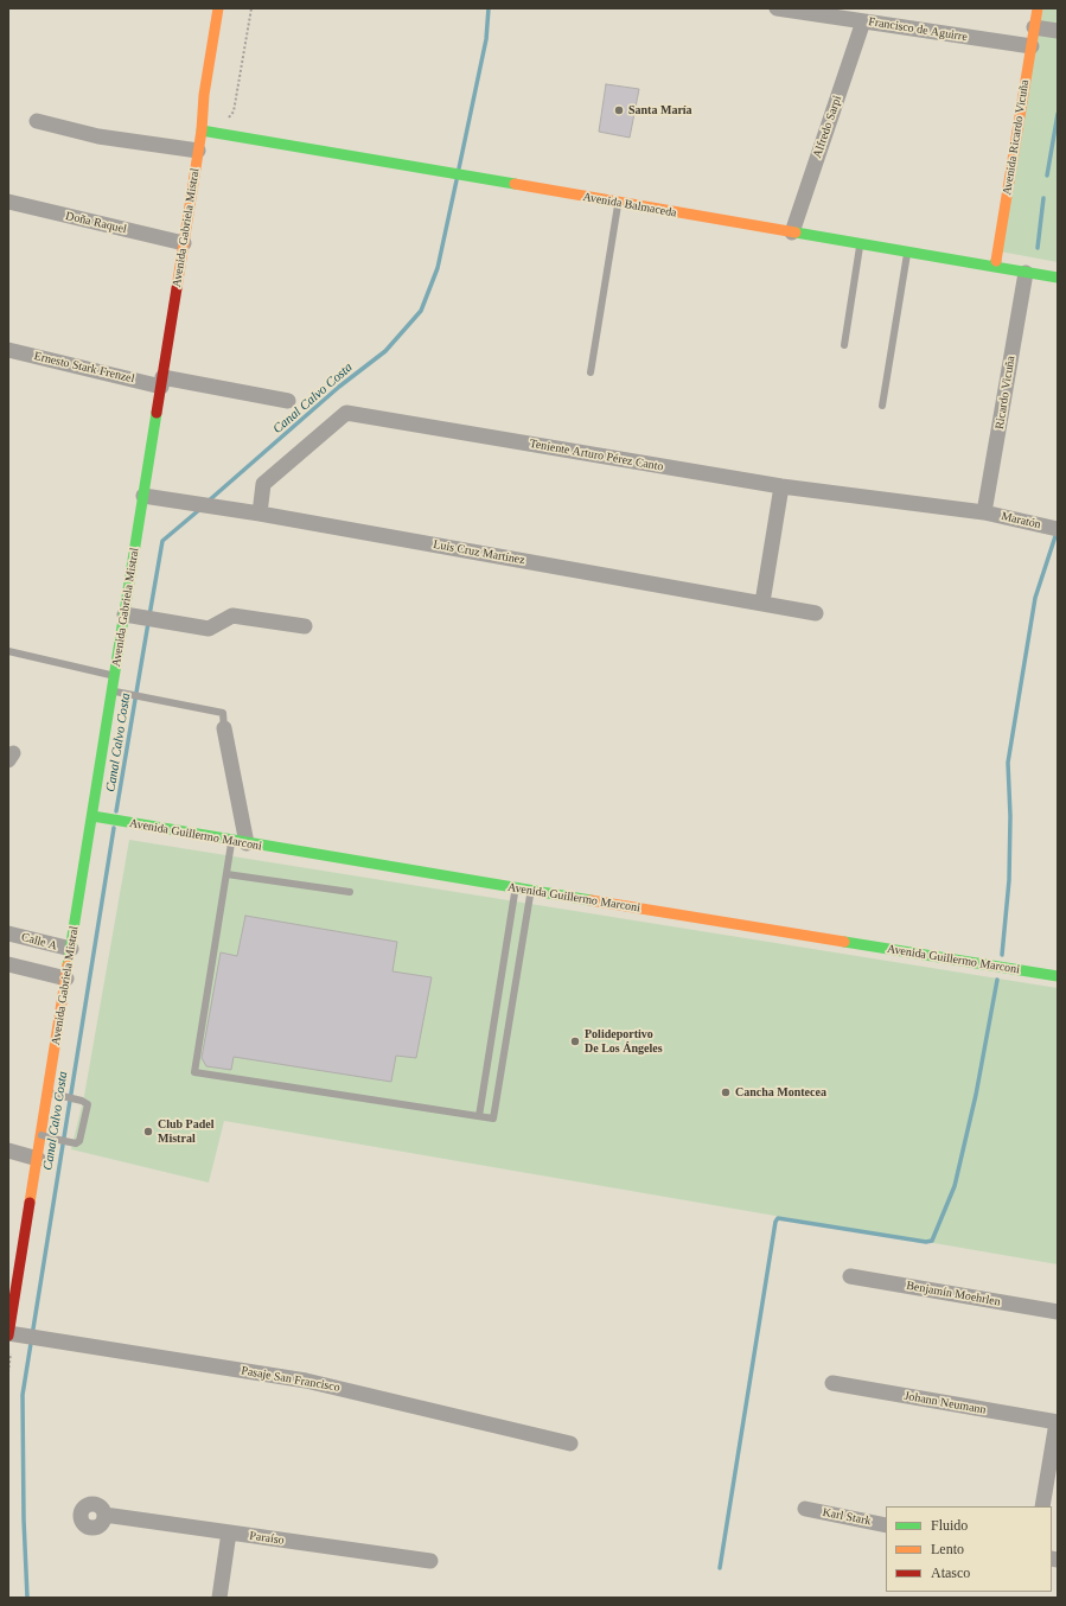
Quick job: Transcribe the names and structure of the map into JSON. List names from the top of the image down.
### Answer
{
  "streets": {
    "main road": [
      "Avenida Ricardo Vicuña",
      "Avenida Balmaceda",
      "Avenida Gabriela Mistral",
      "Avenida Guillermo Marconi"
    ],
    "street": [
      "Francisco de Aguirre",
      "Alfredo Sarpi",
      "Doña Raquel",
      "Ernesto Stark Frenzel",
      "Ricardo Vicuña",
      "Teniente Arturo Pérez Canto",
      "Maratón",
      "Luis Cruz Martínez",
      "Calle A",
      "Benjamín Moehrlen",
      "Pasaje San Francisco",
      "Johann Neumann",
      "Karl Stark",
      "Paraíso"
    ]
  },
  "crossings": [
    ["Francisco de Aguirre", "Alfredo Sarpi"],
    ["Francisco de Aguirre", "Avenida Ricardo Vicuña"],
    ["Alfredo Sarpi", "Avenida Balmaceda"],
    ["Avenida Ricardo Vicuña", "Avenida Balmaceda"],
    ["Avenida Balmaceda", "Avenida Gabriela Mistral"],
    ["Avenida Balmaceda", "Ricardo Vicuña"],
    ["Doña Raquel", "Avenida Gabriela Mistral"],
    ["Avenida Gabriela Mistral", "Ernesto Stark Frenzel"],
    ["Avenida Gabriela Mistral", "Luis Cruz Martínez"],
    ["Avenida Gabriela Mistral", "Avenida Guillermo Marconi"],
    ["Avenida Gabriela Mistral", "Calle A"],
    ["Avenida Gabriela Mistral", "Pasaje San Francisco"],
    ["Ricardo Vicuña", "Teniente Arturo Pérez Canto"],
    ["Ricardo Vicuña", "Maratón"],
    ["Teniente Arturo Pérez Canto", "Maratón"],
    ["Teniente Arturo Pérez Canto", "Luis Cruz Martínez"]
  ],
  "water": ["Canal Calvo Costa"],
  "places": [
    "Santa María",
    "Polideportivo De Los Ángeles",
    "Cancha Montecea",
    "Club Padel Mistral"
  ],
  "legend": ["Fluido", "Lento", "Atasco"]
}
